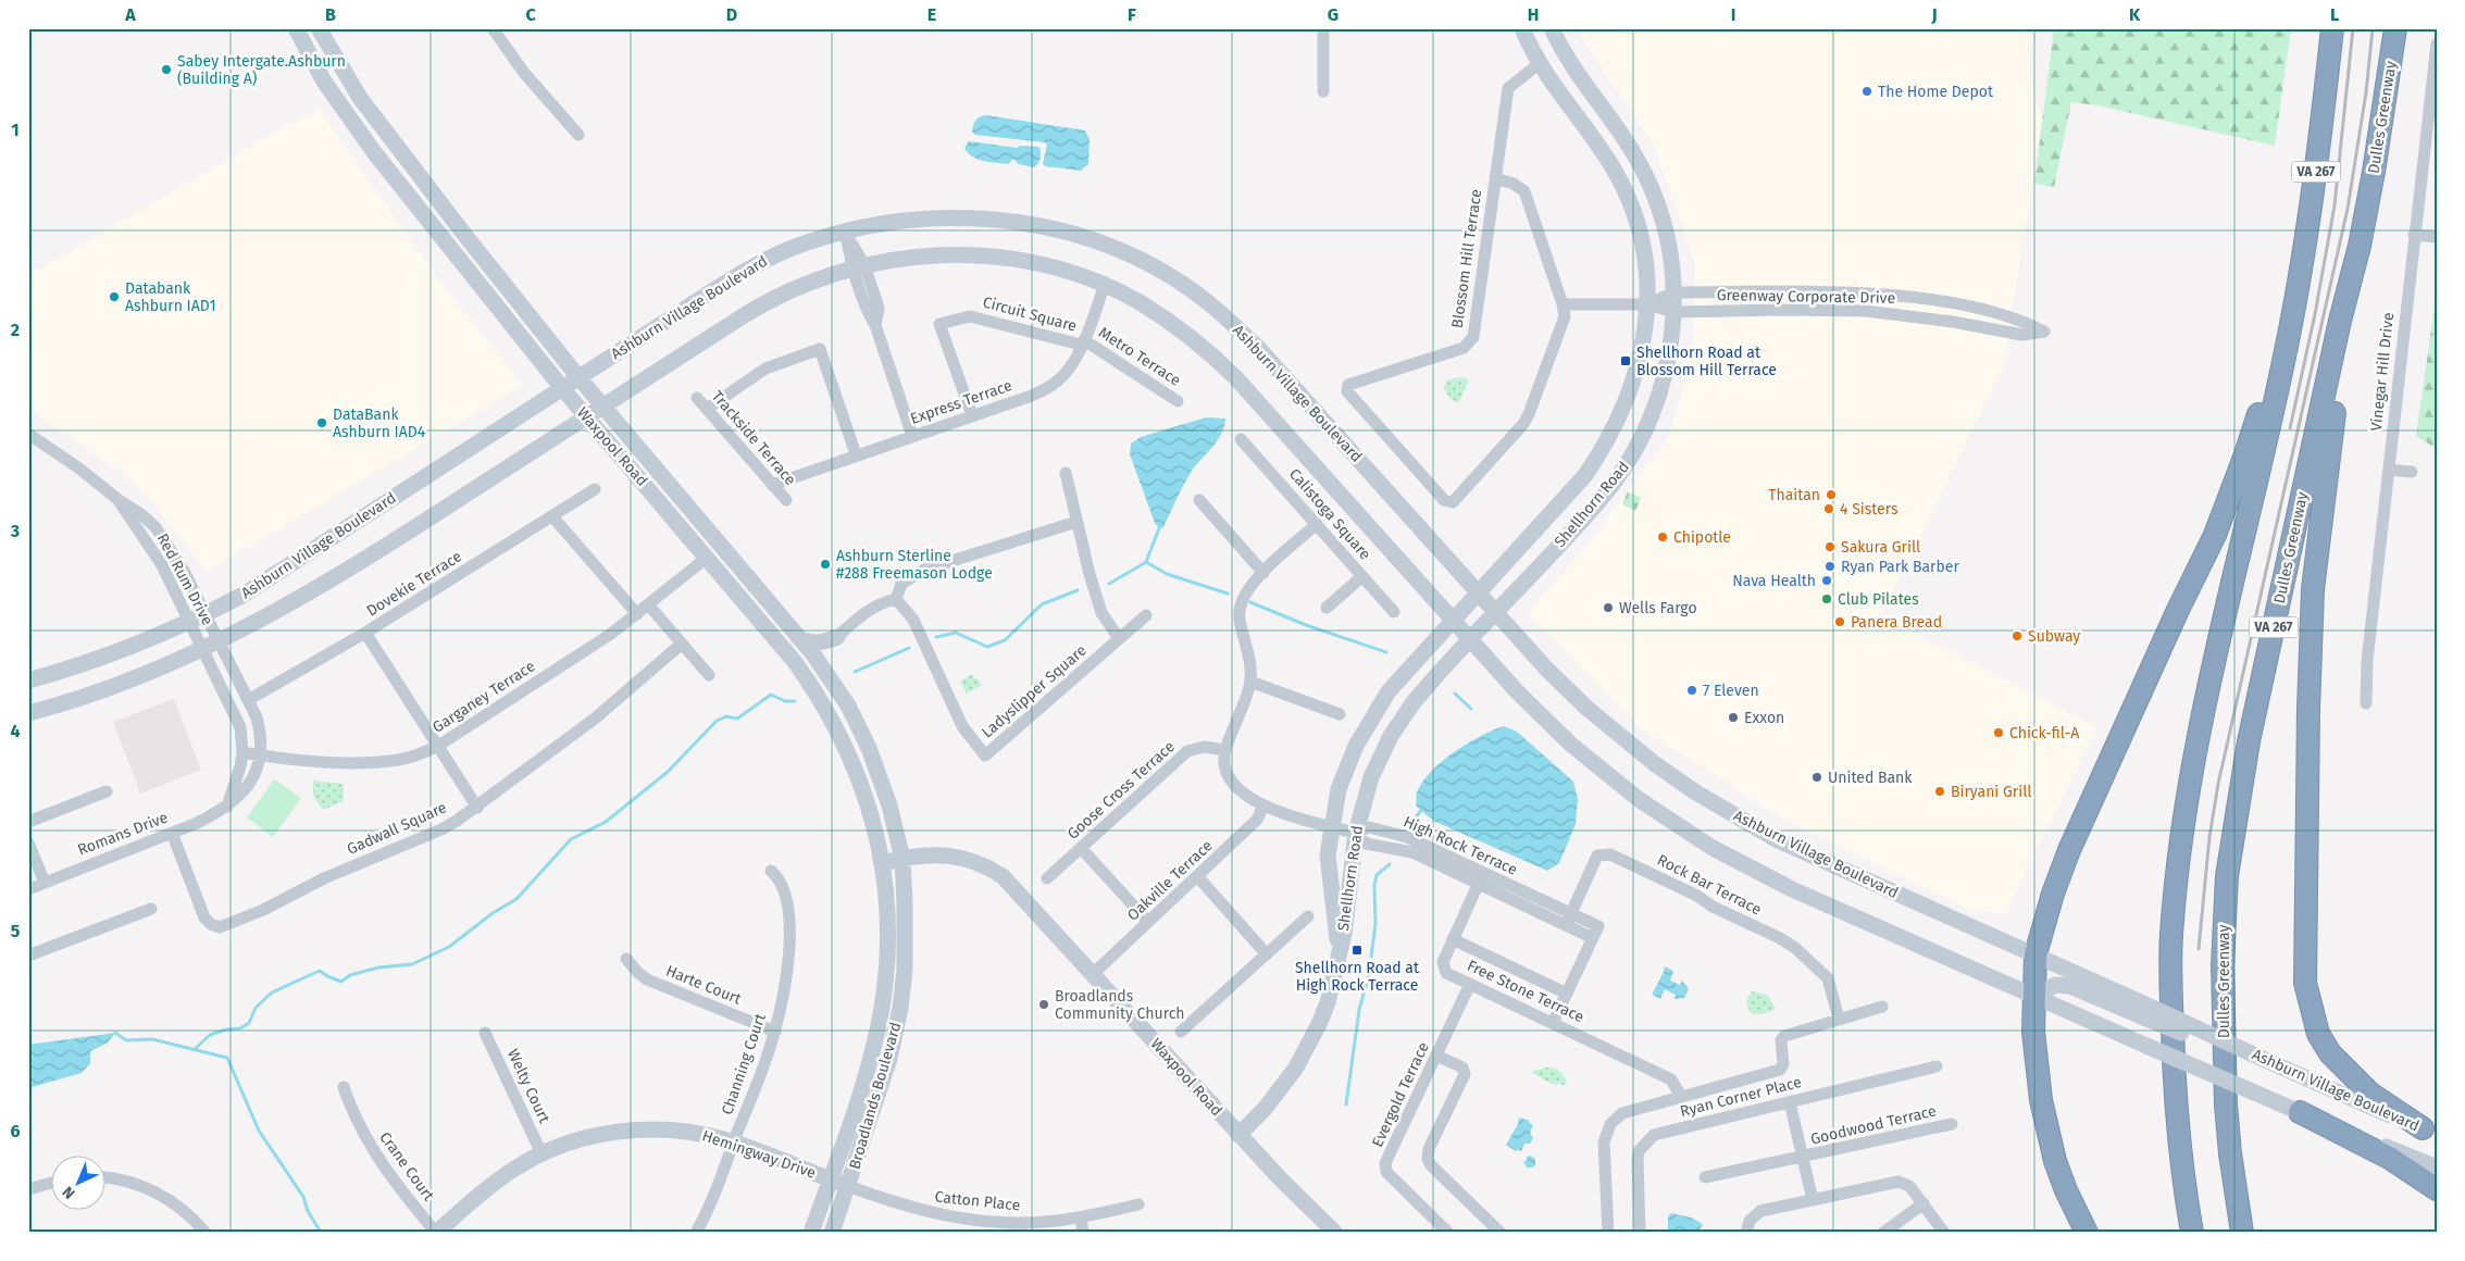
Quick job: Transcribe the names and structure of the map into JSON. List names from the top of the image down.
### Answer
{
  "streets": {
    "highway": ["Dulles Greenway", "VA 267"],
    "main road": [
      "Ashburn Village Boulevard",
      "Waxpool Road",
      "Shellhorn Road",
      "Broadlands Boulevard",
      "Hemingway Drive"
    ],
    "street": [
      "Blossom Hill Terrace",
      "Greenway Corporate Drive",
      "Circuit Square",
      "Metro Terrace",
      "Vinegar Hill Drive",
      "Express Terrace",
      "Trackside Terrace",
      "Calistoga Square",
      "Red Rum Drive",
      "Dovekie Terrace",
      "Ladyslipper Square",
      "Garganey Terrace",
      "Goose Cross Terrace",
      "Gadwall Square",
      "Romans Drive",
      "High Rock Terrace",
      "Oakville Terrace",
      "Rock Bar Terrace",
      "Harte Court",
      "Free Stone Terrace",
      "Channing Court",
      "Welty Court",
      "Evergold Terrace",
      "Ryan Corner Place",
      "Goodwood Terrace",
      "Crane Court",
      "Catton Place"
    ]
  },
  "crossings": [
    ["Blossom Hill Terrace", "Shellhorn Road"],
    ["Greenway Corporate Drive", "Shellhorn Road"],
    ["Ashburn Village Boulevard", "Express Terrace"],
    ["Ashburn Village Boulevard", "Waxpool Road"],
    ["Ashburn Village Boulevard", "Shellhorn Road"],
    ["Ashburn Village Boulevard", "Red Rum Drive"],
    ["Ashburn Village Boulevard", "Romans Drive"],
    ["Circuit Square", "Metro Terrace"],
    ["Circuit Square", "Express Terrace"],
    ["Metro Terrace", "Express Terrace"],
    ["Express Terrace", "Trackside Terrace"],
    ["Waxpool Road", "Shellhorn Road"],
    ["Waxpool Road", "Garganey Terrace"],
    ["Waxpool Road", "Oakville Terrace"],
    ["Waxpool Road", "Broadlands Boulevard"],
    ["Shellhorn Road", "High Rock Terrace"],
    ["Red Rum Drive", "Romans Drive"],
    ["Dovekie Terrace", "Romans Drive"],
    ["Garganey Terrace", "Romans Drive"],
    ["Goose Cross Terrace", "High Rock Terrace"],
    ["Gadwall Square", "Romans Drive"],
    ["High Rock Terrace", "Oakville Terrace"],
    ["High Rock Terrace", "Rock Bar Terrace"],
    ["High Rock Terrace", "Free Stone Terrace"],
    ["Harte Court", "Channing Court"],
    ["Free Stone Terrace", "Evergold Terrace"],
    ["Channing Court", "Hemingway Drive"],
    ["Welty Court", "Hemingway Drive"],
    ["Broadlands Boulevard", "Hemingway Drive"],
    ["Broadlands Boulevard", "Catton Place"],
    ["Hemingway Drive", "Crane Court"],
    ["Hemingway Drive", "Catton Place"]
  ],
  "places": {
    "other": [
      "Sabey Intergate.Ashburn (Building A)",
      "The Home Depot",
      "Databank Ashburn IAD1",
      "DataBank Ashburn IAD4",
      "Thaitan",
      "4 Sisters",
      "Chipotle",
      "Sakura Grill",
      "Ashburn Sterline #288 Freemason Lodge",
      "Ryan Park Barber",
      "Nava Health",
      "Club Pilates",
      "Wells Fargo",
      "Panera Bread",
      "Subway",
      "7 Eleven",
      "Exxon",
      "Chick-fil-A",
      "United Bank",
      "Biryani Grill",
      "Broadlands Community Church"
    ],
    "transit": ["Shellhorn Road at Blossom Hill Terrace", "Shellhorn Road at High Rock Terrace"]
  },
  "north": "bottom left",
  "grid": {
    "columns": [
      "A",
      "B",
      "C",
      "D",
      "E",
      "F",
      "G",
      "H",
      "I",
      "J",
      "K",
      "L"
    ],
    "rows": [
      "1",
      "2",
      "3",
      "4",
      "5",
      "6"
    ]
  }
}
